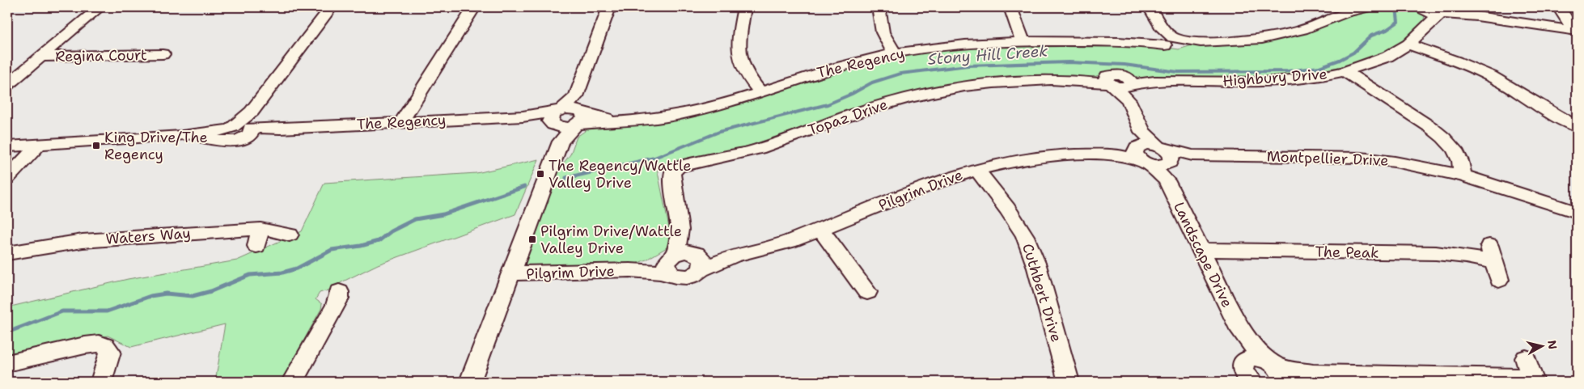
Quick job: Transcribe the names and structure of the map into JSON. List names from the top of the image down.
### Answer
{
  "streets": {
    "street": [
      "Regina Court",
      "The Regency",
      "Highbury Drive",
      "Topaz Drive",
      "Montpellier Drive",
      "Pilgrim Drive",
      "Waters Way",
      "The Peak",
      "Landscape Drive",
      "Cuthbert Drive"
    ]
  },
  "crossings": [
    ["Highbury Drive", "Topaz Drive"],
    ["Highbury Drive", "Landscape Drive"],
    ["Topaz Drive", "Pilgrim Drive"],
    ["Topaz Drive", "Landscape Drive"],
    ["Montpellier Drive", "Pilgrim Drive"],
    ["Montpellier Drive", "Landscape Drive"],
    ["Pilgrim Drive", "Landscape Drive"],
    ["Pilgrim Drive", "Cuthbert Drive"],
    ["The Peak", "Landscape Drive"]
  ],
  "water": ["Stony Hill Creek"],
  "places": {
    "transit": ["King Drive/The Regency", "The Regency/Wattle Valley Drive", "Pilgrim Drive/Wattle Valley Drive"]
  },
  "north": "right"
}
